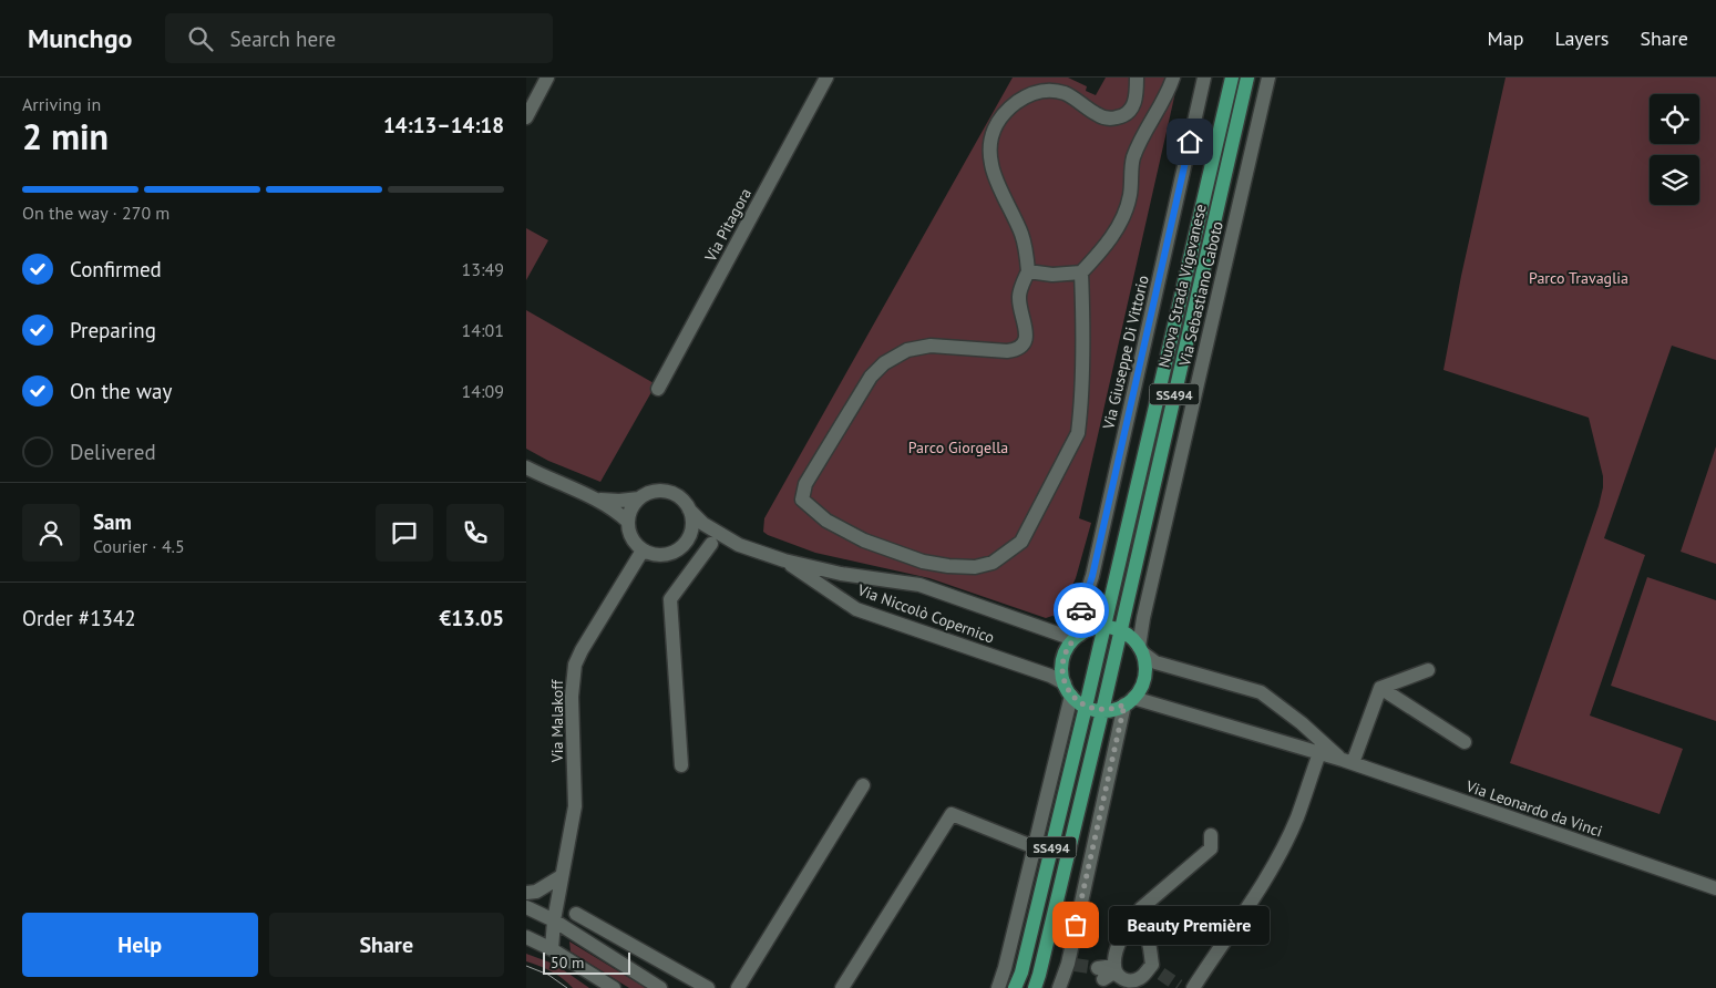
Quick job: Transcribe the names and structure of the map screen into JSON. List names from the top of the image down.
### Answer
{
  "streets": {
    "main road": ["Nuova Strada Vigevanese", "SS494"],
    "street": [
      "Via Pitagora",
      "Via Sebastiano Caboto",
      "Via Giuseppe Di Vittorio",
      "Via Niccolò Copernico",
      "Via Malakoff",
      "Via Leonardo da Vinci"
    ]
  },
  "crossings": [
    ["Via Sebastiano Caboto", "Via Leonardo da Vinci"],
    ["Via Giuseppe Di Vittorio", "Via Niccolò Copernico"],
    ["Via Niccolò Copernico", "Via Malakoff"]
  ],
  "parks": ["Parco Travaglia", "Parco Giorgella"],
  "places": ["Beauty Première"],
  "scale_bar": "50 m",
  "page": {
    "header": "Munchgo",
    "search": "Search here",
    "nav": ["Map", "Layers", "Share"],
    "heading": ["2 min", "Arriving in", "14:13–14:18"],
    "panel": [
      "Sam",
      "Courier · 4.5",
      "Order #1342",
      "€13.05"
    ],
    "bar": "On the way · 270 m",
    "list": [
      ["Confirmed", "13:49"],
      ["Preparing", "14:01"],
      ["On the way", "14:09"],
      "Delivered"
    ],
    "buttons": ["Help", "Share"],
    "bubble": "Beauty Première",
    "scale": "50 m"
  }
}
